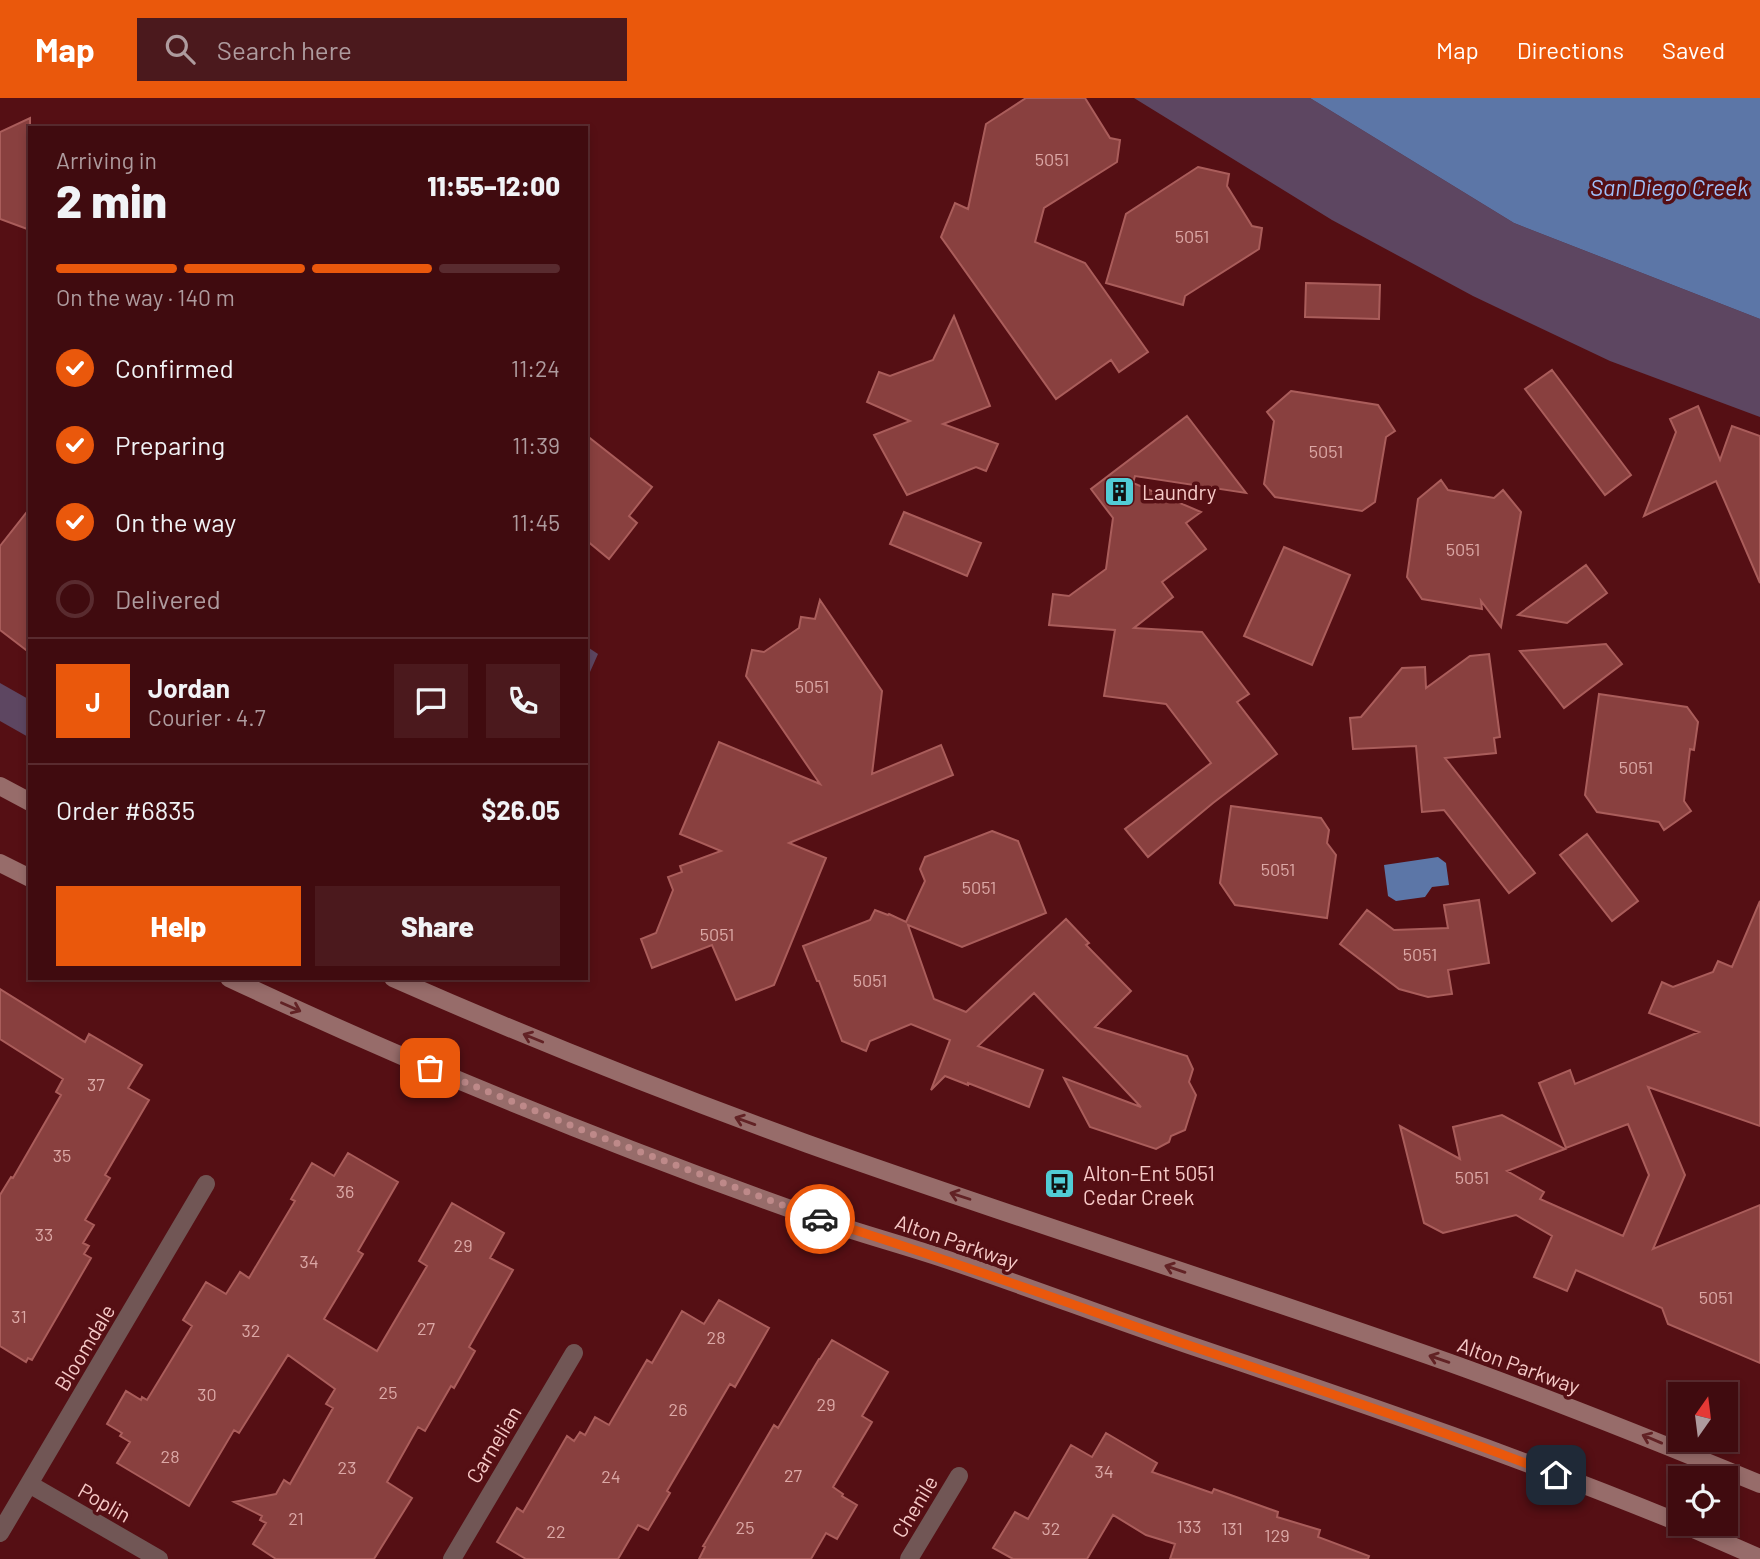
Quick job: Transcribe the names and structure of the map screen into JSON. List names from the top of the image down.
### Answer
{
  "streets": {
    "main road": ["Alton Parkway"],
    "street": [
      "Bloomdale",
      "Carnelian",
      "Poplin",
      "Chenile"
    ]
  },
  "crossings": [
    ["Bloomdale", "Poplin"]
  ],
  "water": ["San Diego Creek"],
  "places": {
    "building": ["Laundry"],
    "bus stop": ["Alton-Ent 5051 Cedar Creek"]
  },
  "house_numbers": [
    "5051",
    "5051",
    "5051",
    "5051",
    "5051",
    "5051",
    "5051",
    "5051",
    "5051",
    "5051",
    "5051",
    "37",
    "35",
    "5051",
    "36",
    "33",
    "29",
    "34",
    "5051",
    "31",
    "27",
    "32",
    "28",
    "25",
    "30",
    "29",
    "26",
    "28",
    "23",
    "34",
    "27",
    "24",
    "21",
    "133",
    "25",
    "32",
    "131",
    "22",
    "129"
  ],
  "north": "top",
  "page": {
    "header": "Map",
    "search": "Search here",
    "nav": ["Map", "Directions", "Saved"],
    "heading": ["2 min", "Arriving in", "11:55–12:00"],
    "panel": [
      "Jordan",
      "Courier · 4.7",
      "Order #6835",
      "$26.05"
    ],
    "bar": "On the way · 140 m",
    "list": [
      ["Confirmed", "11:24"],
      ["Preparing", "11:39"],
      ["On the way", "11:45"],
      "Delivered"
    ],
    "round": "J",
    "buttons": ["Help", "Share"]
  }
}
